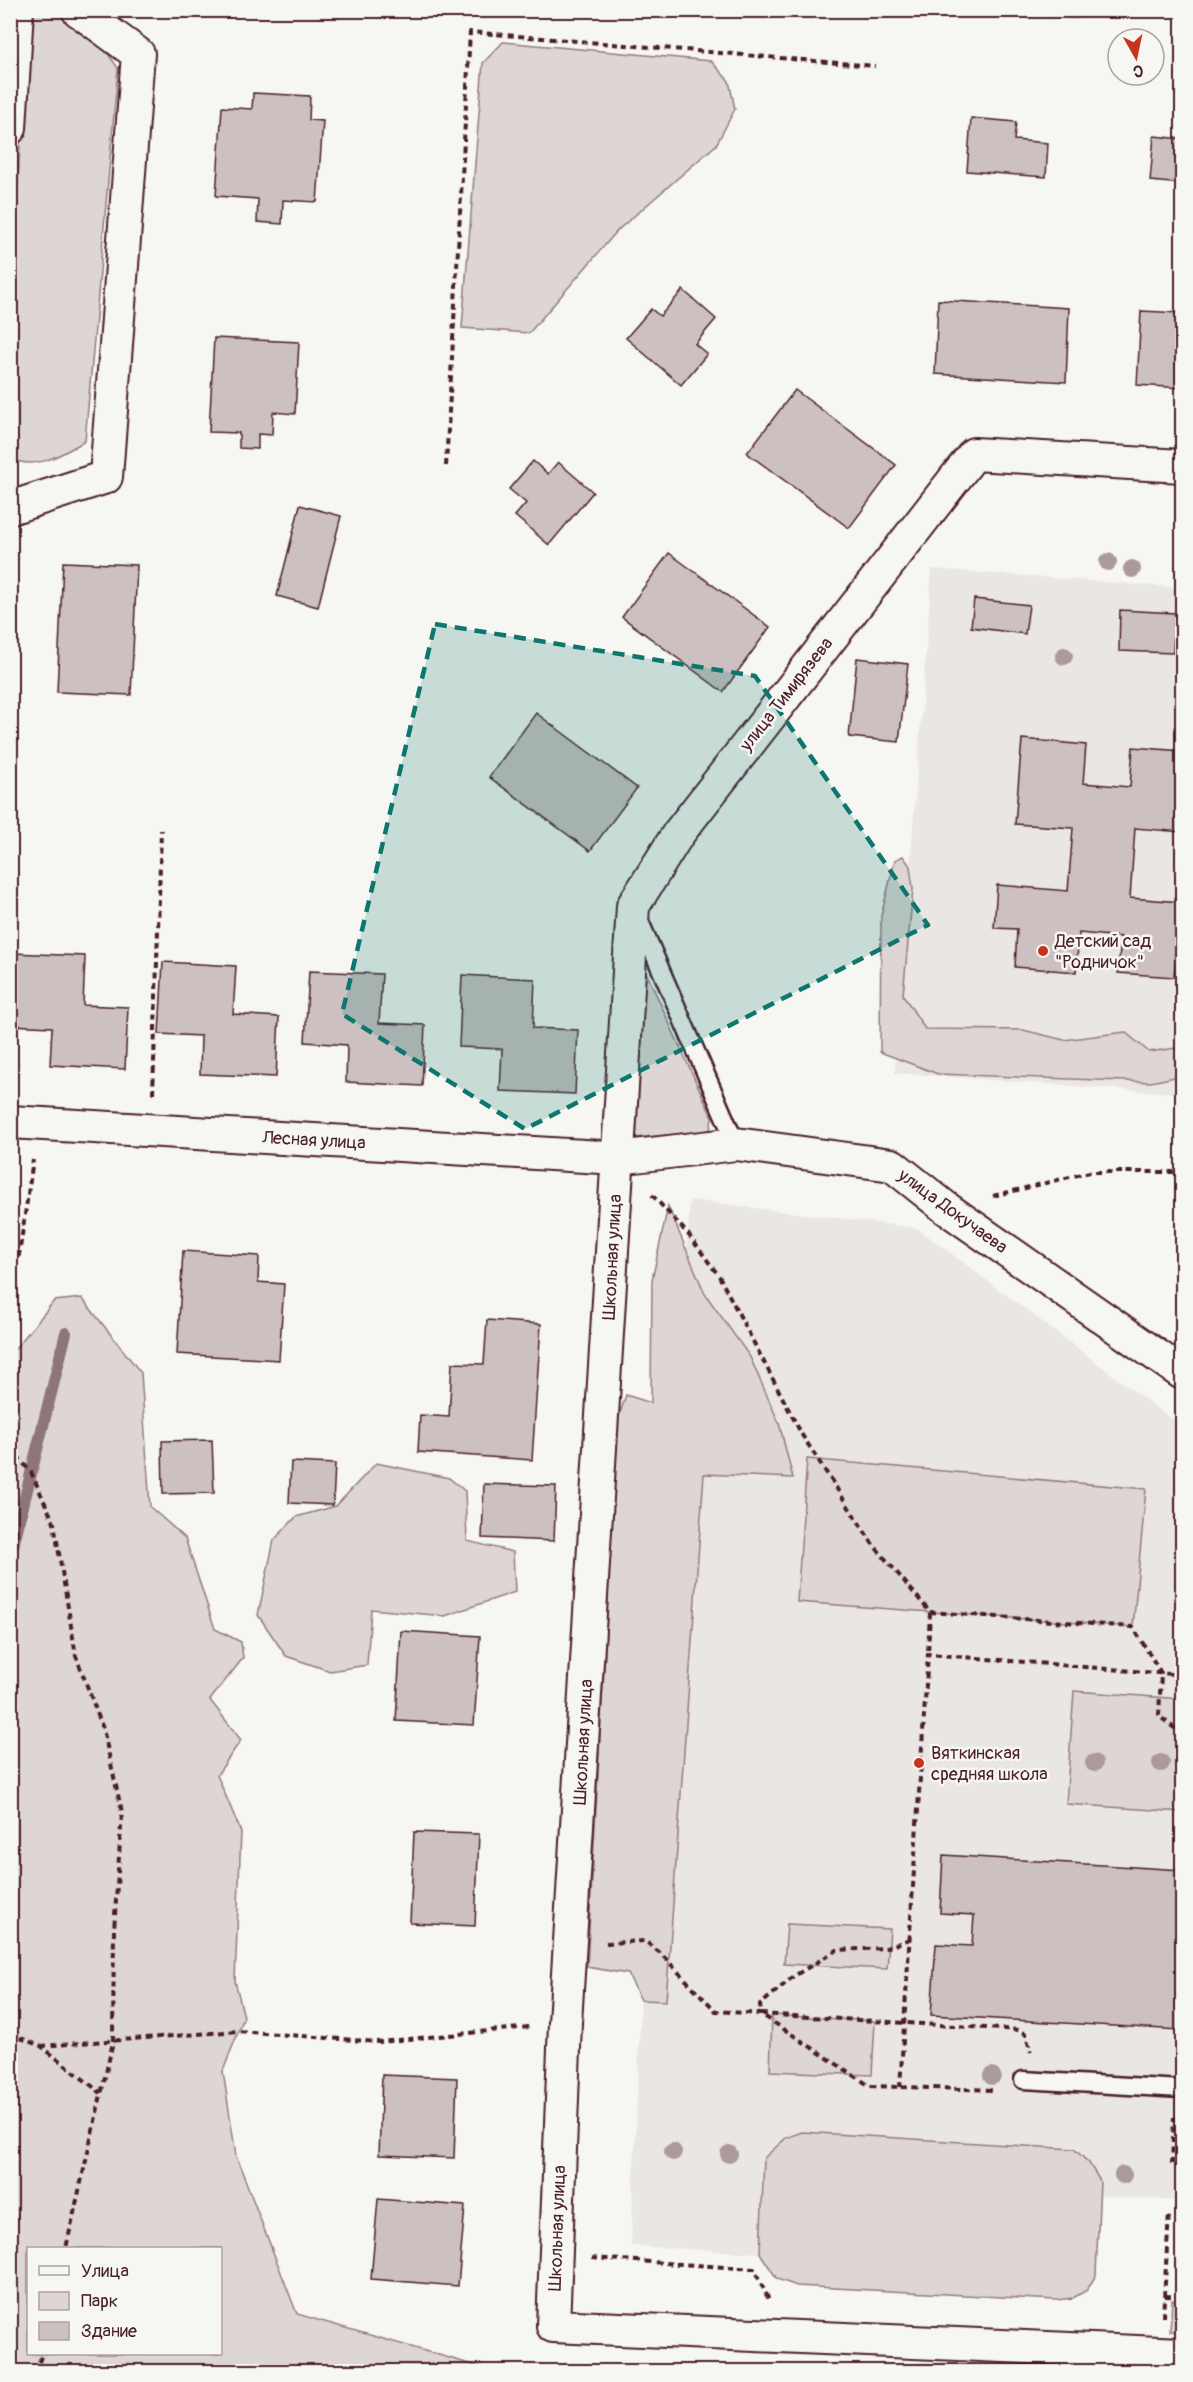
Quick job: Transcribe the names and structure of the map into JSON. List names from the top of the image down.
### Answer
{
  "streets": {
    "street": [
      "улица Тимирязева",
      "Лесная улица",
      "улица Докучаева",
      "Школьная улица"
    ]
  },
  "crossings": [
    ["улица Тимирязева", "Лесная улица"],
    ["улица Тимирязева", "улица Докучаева"],
    ["улица Тимирязева", "Школьная улица"],
    ["Лесная улица", "улица Докучаева"],
    ["Лесная улица", "Школьная улица"],
    ["улица Докучаева", "Школьная улица"]
  ],
  "places": ["Детский сад \"Родничок\"", "Вяткинская средняя школа"],
  "legend": ["Улица", "Парк", "Здание"],
  "north": "bottom"
}
